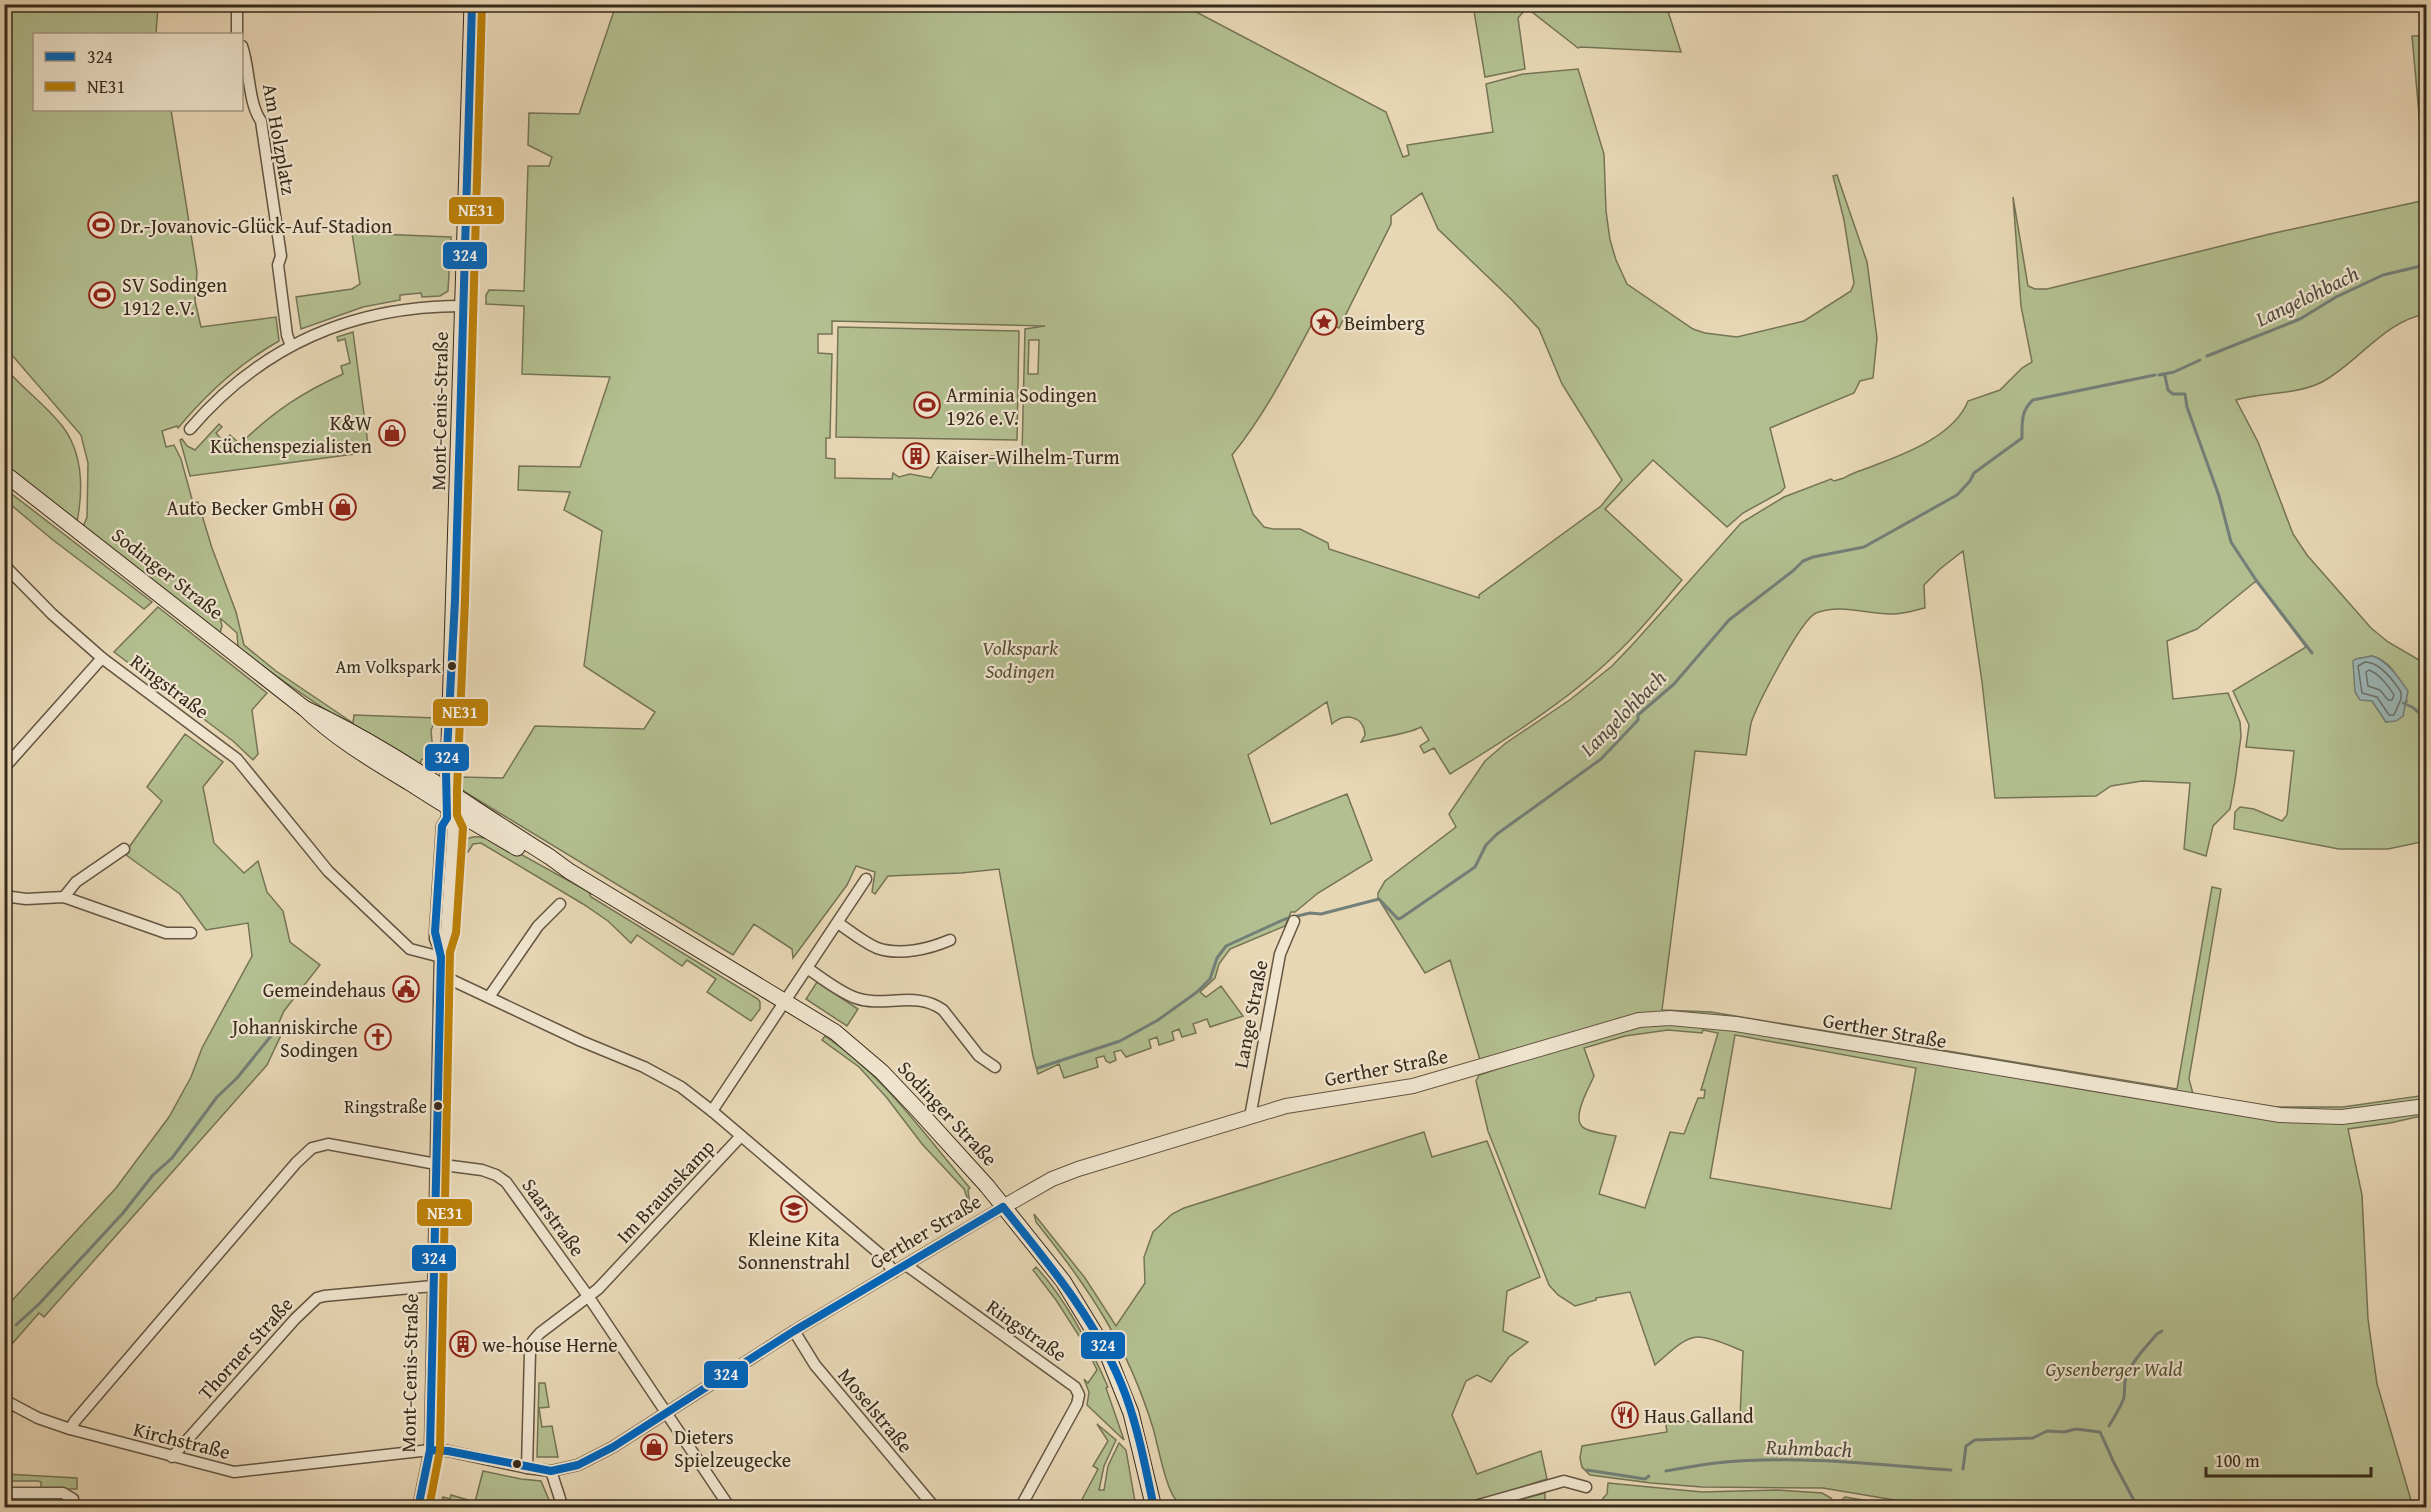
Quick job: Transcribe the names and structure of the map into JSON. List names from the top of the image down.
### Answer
{
  "streets": {
    "main road": ["Mont-Cenis-Straße", "Sodinger Straße"],
    "street": [
      "Am Holzplatz",
      "Ringstraße",
      "Lange Straße",
      "Gerther Straße",
      "Im Braunskamp",
      "Saarstraße",
      "Thorner Straße",
      "Moselstraße",
      "Kirchstraße"
    ]
  },
  "crossings": [
    ["Mont-Cenis-Straße", "Sodinger Straße"],
    ["Mont-Cenis-Straße", "Ringstraße"],
    ["Mont-Cenis-Straße", "Gerther Straße"],
    ["Mont-Cenis-Straße", "Saarstraße"],
    ["Mont-Cenis-Straße", "Thorner Straße"],
    ["Mont-Cenis-Straße", "Kirchstraße"],
    ["Sodinger Straße", "Gerther Straße"],
    ["Ringstraße", "Gerther Straße"],
    ["Lange Straße", "Gerther Straße"],
    ["Gerther Straße", "Im Braunskamp"],
    ["Gerther Straße", "Saarstraße"],
    ["Gerther Straße", "Moselstraße"],
    ["Gerther Straße", "Kirchstraße"],
    ["Im Braunskamp", "Saarstraße"],
    ["Saarstraße", "Kirchstraße"],
    ["Thorner Straße", "Kirchstraße"]
  ],
  "water": ["Langelohbach", "Ruhmbach"],
  "parks": ["Volkspark Sodingen", "Gysenberger Wald"],
  "places": {
    "sports": ["Dr.-Jovanovic-Glück-Auf-Stadion", "SV Sodingen 1912 e.V.", "Arminia Sodingen 1926 e.V."],
    "place": ["Beimberg"],
    "shop": ["K&W Küchenspezialisten", "Auto Becker GmbH", "Dieters Spielzeugecke"],
    "building": ["Kaiser-Wilhelm-Turm", "we-house Herne"],
    "other": ["Am Volkspark", "Ringstraße"],
    "public building": ["Gemeindehaus"],
    "church": ["Johanniskirche Sodingen"],
    "school or university": ["Kleine Kita Sonnenstrahl"],
    "restaurant": ["Haus Galland"]
  },
  "lines": ["transit line 324", "transit line NE31"],
  "legend": ["324", "NE31"],
  "scale_bar": "100 m"
}
